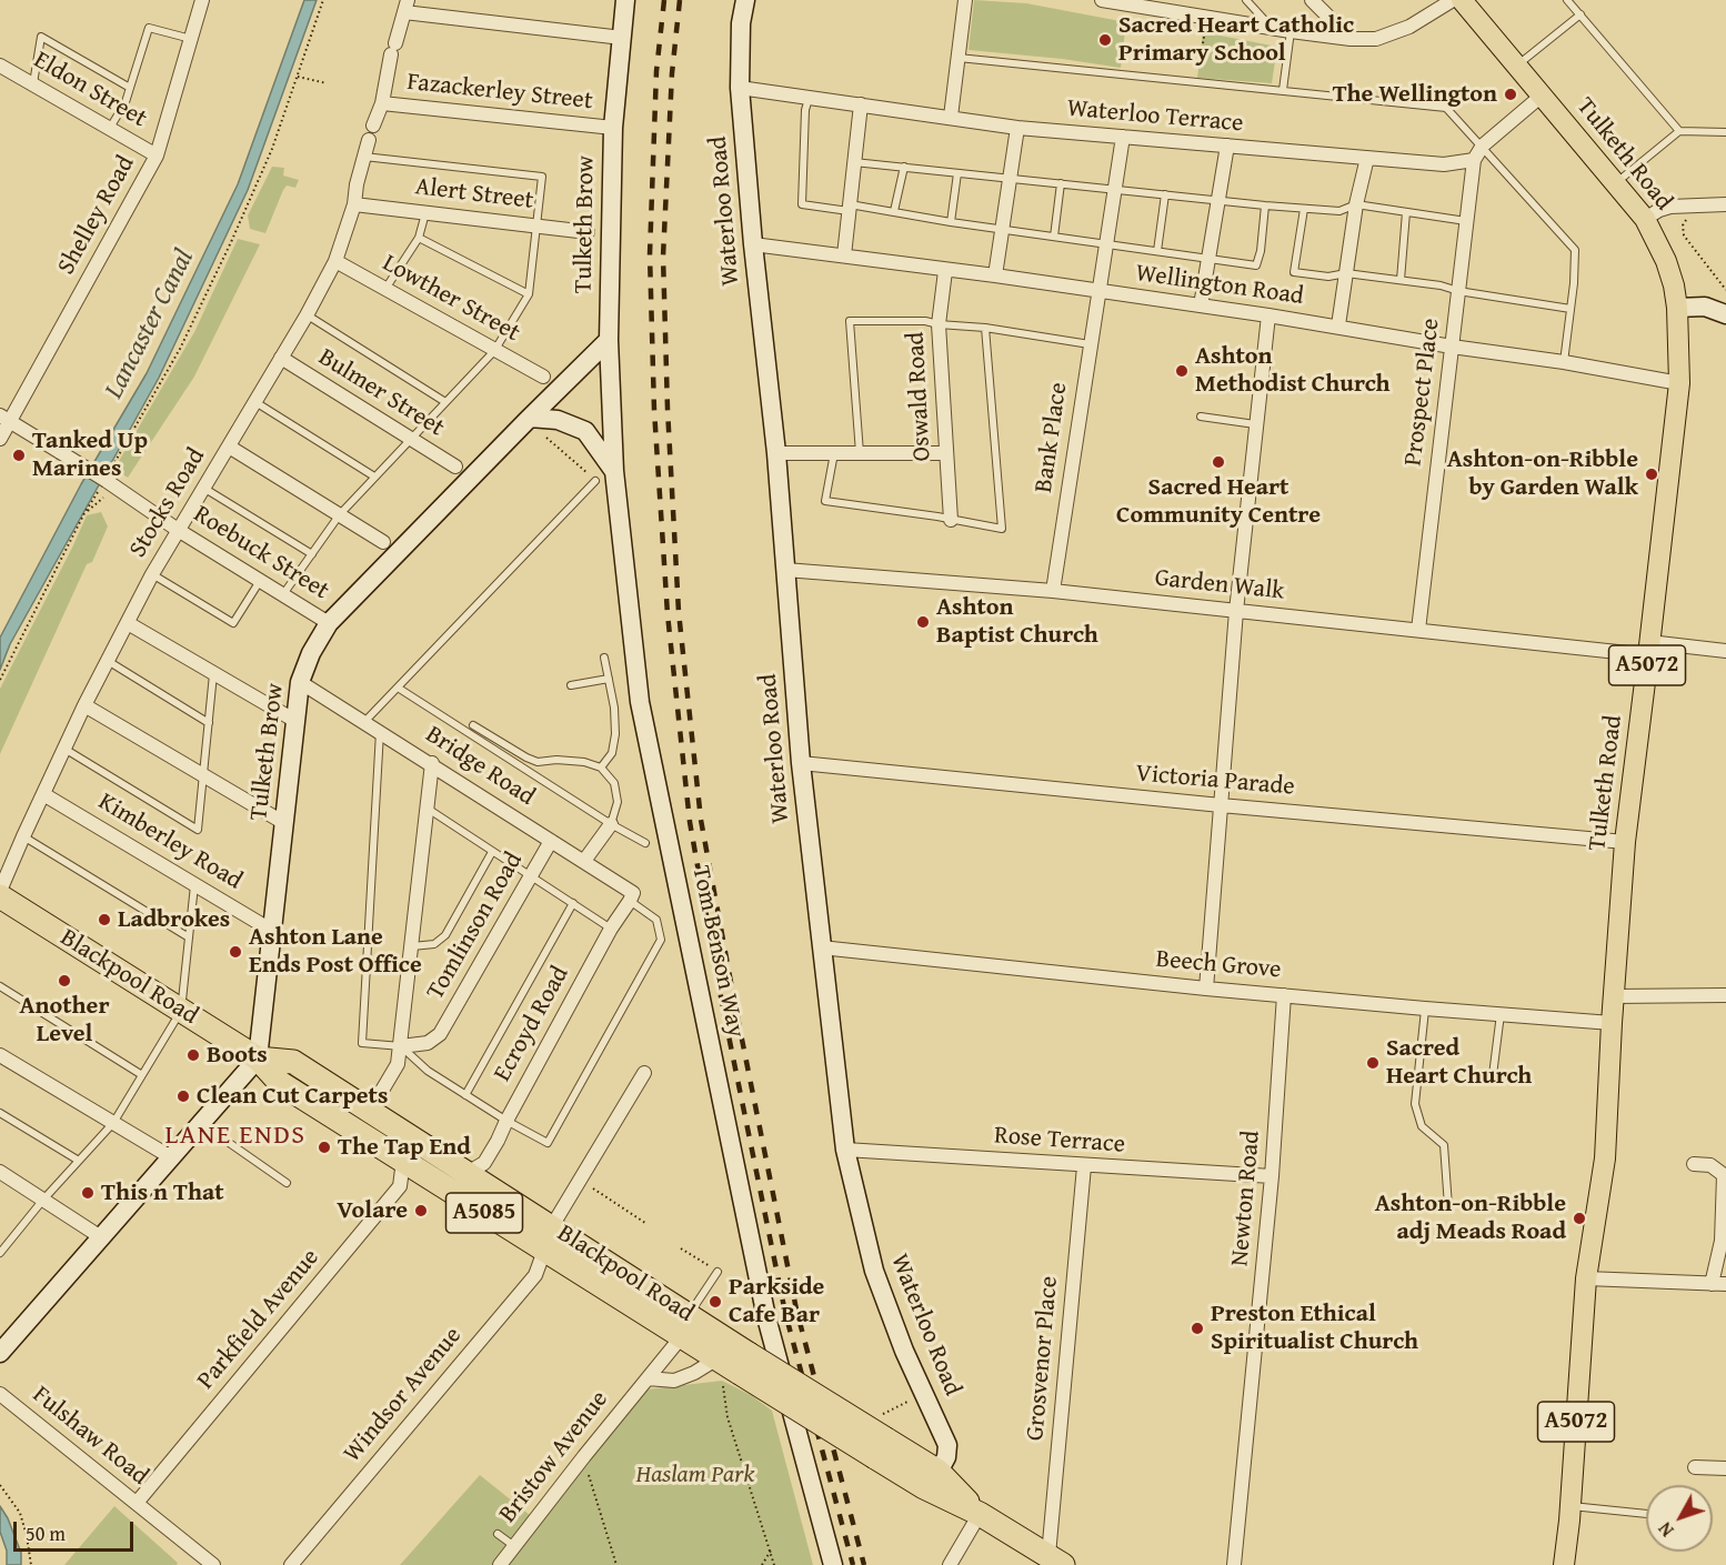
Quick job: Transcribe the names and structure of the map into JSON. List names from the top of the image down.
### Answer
{
  "streets": {
    "highway": ["Blackpool Road", "A5085"],
    "main road": ["Tulketh Road", "A5072"],
    "street": [
      "Eldon Street",
      "Fazackerley Street",
      "Waterloo Terrace",
      "Alert Street",
      "Waterloo Road",
      "Shelley Road",
      "Tulketh Brow",
      "Wellington Road",
      "Lowther Street",
      "Prospect Place",
      "Bulmer Street",
      "Oswald Road",
      "Bank Place",
      "Stocks Road",
      "Roebuck Street",
      "Garden Walk",
      "Bridge Road",
      "Victoria Parade",
      "Kimberley Road",
      "Tomlinson Road",
      "Tom Benson Way",
      "Beech Grove",
      "Ecroyd Road",
      "Rose Terrace",
      "Newton Road",
      "Parkfield Avenue",
      "Grosvenor Place",
      "Windsor Avenue",
      "Fulshaw Road",
      "Bristow Avenue"
    ]
  },
  "crossings": [
    ["Eldon Street", "Shelley Road"],
    ["Fazackerley Street", "Tulketh Brow"],
    ["Waterloo Terrace", "Waterloo Road"],
    ["Waterloo Terrace", "Prospect Place"],
    ["Waterloo Terrace", "Bank Place"],
    ["Tulketh Road", "Wellington Road"],
    ["Tulketh Road", "Garden Walk"],
    ["Tulketh Road", "Victoria Parade"],
    ["Tulketh Road", "Beech Grove"],
    ["Alert Street", "Stocks Road"],
    ["Waterloo Road", "Wellington Road"],
    ["Waterloo Road", "Garden Walk"],
    ["Waterloo Road", "Victoria Parade"],
    ["Waterloo Road", "Beech Grove"],
    ["Waterloo Road", "Blackpool Road"],
    ["Waterloo Road", "Rose Terrace"],
    ["Shelley Road", "Roebuck Street"],
    ["Tulketh Brow", "Roebuck Street"],
    ["Tulketh Brow", "Bridge Road"],
    ["Tulketh Brow", "Kimberley Road"],
    ["Tulketh Brow", "Tom Benson Way"],
    ["Tulketh Brow", "Blackpool Road"],
    ["Wellington Road", "Prospect Place"],
    ["Wellington Road", "Oswald Road"],
    ["Wellington Road", "Bank Place"],
    ["Lowther Street", "Stocks Road"],
    ["Prospect Place", "Garden Walk"],
    ["Bulmer Street", "Stocks Road"],
    ["Bank Place", "Garden Walk"],
    ["Stocks Road", "Roebuck Street"],
    ["Stocks Road", "Kimberley Road"],
    ["Bridge Road", "Tomlinson Road"],
    ["Bridge Road", "Ecroyd Road"],
    ["Beech Grove", "Newton Road"],
    ["Blackpool Road", "Ecroyd Road"],
    ["Blackpool Road", "Parkfield Avenue"],
    ["Blackpool Road", "Grosvenor Place"],
    ["Blackpool Road", "Windsor Avenue"],
    ["Blackpool Road", "Bristow Avenue"],
    ["Rose Terrace", "Newton Road"],
    ["Rose Terrace", "Grosvenor Place"],
    ["Parkfield Avenue", "Fulshaw Road"]
  ],
  "districts": ["LANE ENDS"],
  "water": ["Lancaster Canal"],
  "parks": ["Haslam Park"],
  "places": [
    "Sacred Heart Catholic Primary School",
    "The Wellington",
    "Ashton Methodist Church",
    "Tanked Up Marines",
    "Sacred Heart Community Centre",
    "Ashton-on-Ribble by Garden Walk",
    "Ashton Baptist Church",
    "Ladbrokes",
    "Ashton Lane Ends Post Office",
    "Another Level",
    "Boots",
    "Sacred Heart Church",
    "Clean Cut Carpets",
    "The Tap End",
    "This n That",
    "Volare",
    "Ashton-on-Ribble adj Meads Road",
    "Parkside Cafe Bar",
    "Preston Ethical Spiritualist Church"
  ],
  "scale_bar": "50 m",
  "north": "bottom left"
}
